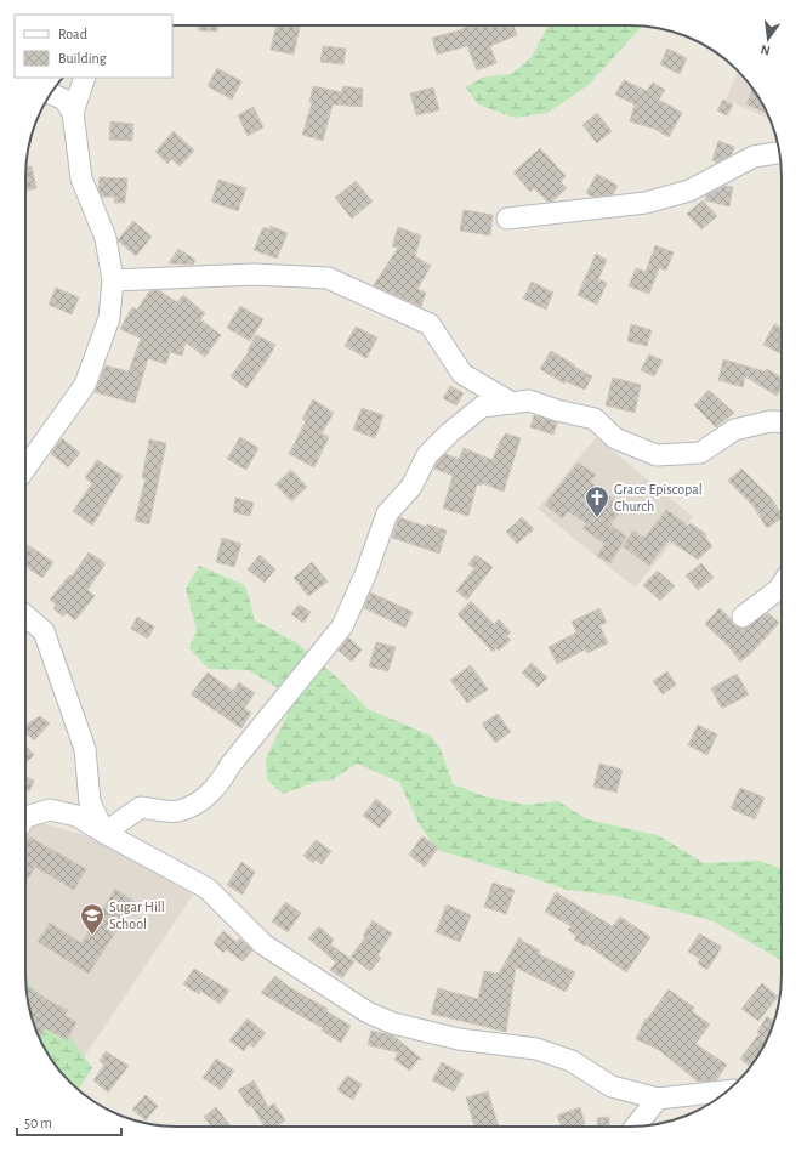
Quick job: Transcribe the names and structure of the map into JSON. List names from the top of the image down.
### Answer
{
  "places": {
    "church": ["Grace Episcopal Church"],
    "school or university": ["Sugar Hill School"]
  },
  "legend": ["Road", "Building"],
  "scale_bar": "50 m",
  "north": "bottom"
}
